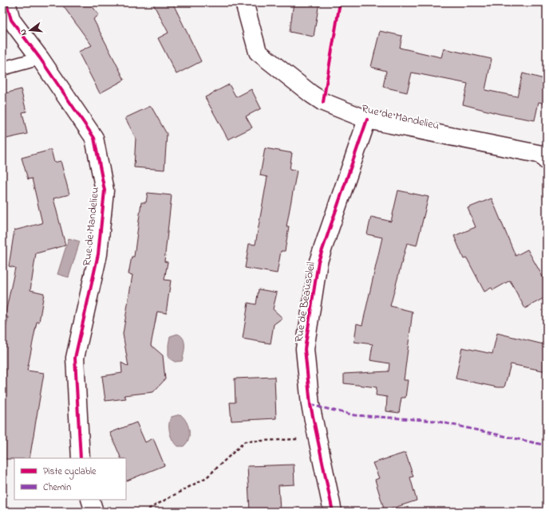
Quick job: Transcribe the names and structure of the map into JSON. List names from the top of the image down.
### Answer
{
  "streets": {
    "street": ["Rue de Mandelieu", "Rue de Beausoleil"]
  },
  "crossings": [
    ["Rue de Mandelieu", "Rue de Beausoleil"]
  ],
  "legend": ["Piste cyclable", "Chemin"],
  "north": "left"
}
